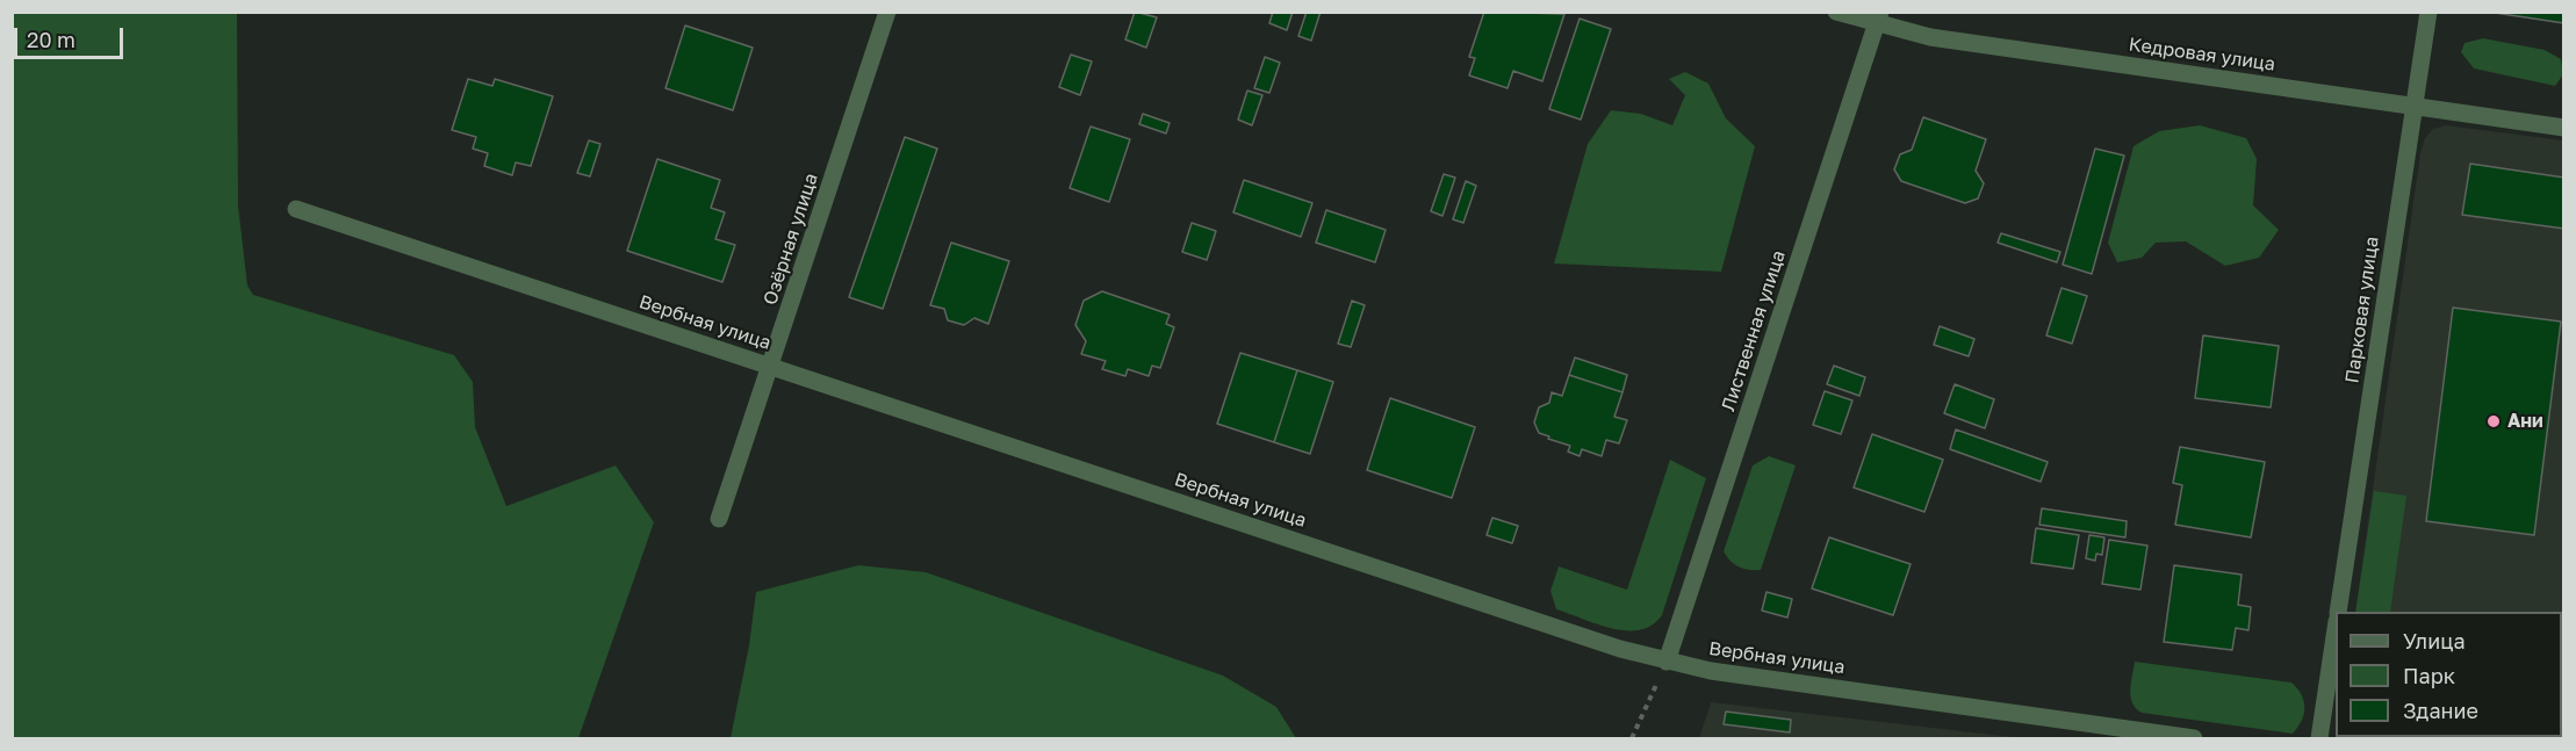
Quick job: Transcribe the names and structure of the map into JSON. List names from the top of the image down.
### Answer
{
  "streets": {
    "street": [
      "Кедровая улица",
      "Озёрная улица",
      "Парковая улица",
      "Вербная улица",
      "Лиственная улица"
    ]
  },
  "crossings": [
    ["Кедровая улица", "Парковая улица"],
    ["Кедровая улица", "Лиственная улица"],
    ["Озёрная улица", "Вербная улица"],
    ["Вербная улица", "Лиственная улица"]
  ],
  "places": ["Ани"],
  "legend": ["Улица", "Парк", "Здание"],
  "scale_bar": "20 m"
}
